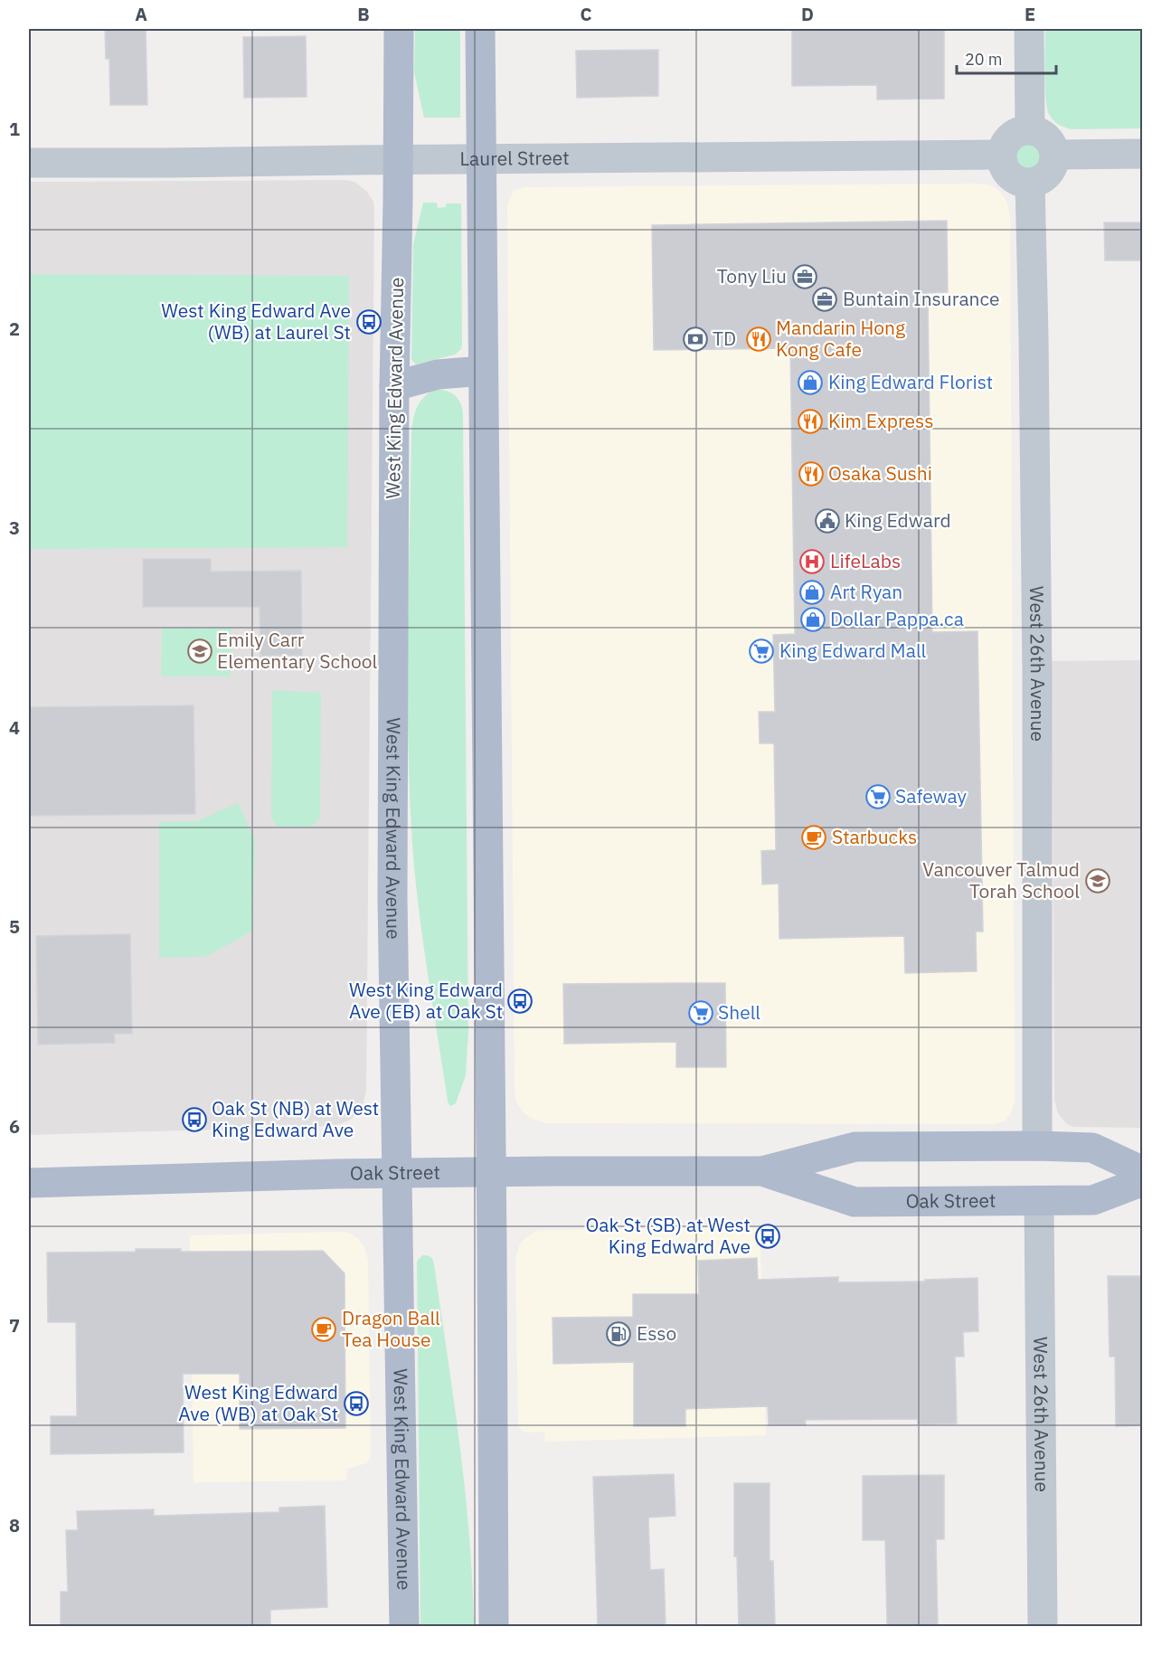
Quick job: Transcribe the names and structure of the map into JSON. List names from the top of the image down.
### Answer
{
  "streets": {
    "main road": ["West King Edward Avenue", "Oak Street"],
    "street": ["Laurel Street", "West 26th Avenue"]
  },
  "crossings": [
    ["Laurel Street", "West King Edward Avenue"],
    ["Laurel Street", "West 26th Avenue"],
    ["West King Edward Avenue", "Oak Street"],
    ["West 26th Avenue", "Oak Street"]
  ],
  "places": {
    "office": ["Tony Liu", "Buntain Insurance"],
    "bus stop": [
      "West King Edward Ave (WB) at Laurel St",
      "West King Edward Ave (EB) at Oak St",
      "Oak St (NB) at West King Edward Ave",
      "Oak St (SB) at West King Edward Ave",
      "West King Edward Ave (WB) at Oak St"
    ],
    "bank": ["TD"],
    "restaurant": ["Mandarin Hong Kong Cafe", "Kim Express", "Osaka Sushi"],
    "shop": ["King Edward Florist", "Art Ryan", "Dollar Pappa.ca"],
    "public building": ["King Edward"],
    "hospital": ["LifeLabs"],
    "school or university": ["Emily Carr Elementary School", "Vancouver Talmud Torah School"],
    "supermarket": ["King Edward Mall", "Safeway", "Shell"],
    "cafe": ["Starbucks", "Dragon Ball Tea House"],
    "fuel station": ["Esso"]
  },
  "scale_bar": "20 m",
  "grid": {
    "columns": [
      "A",
      "B",
      "C",
      "D",
      "E"
    ],
    "rows": [
      "1",
      "2",
      "3",
      "4",
      "5",
      "6",
      "7",
      "8"
    ]
  }
}
